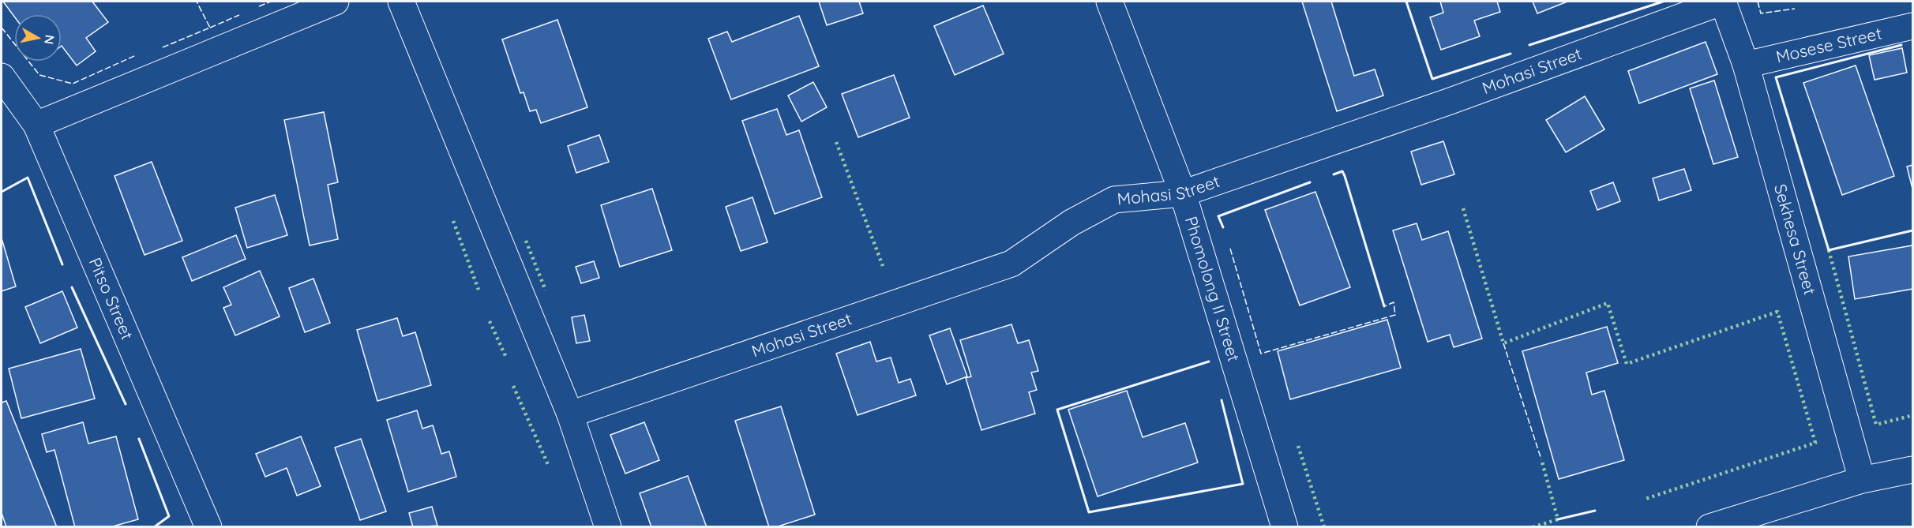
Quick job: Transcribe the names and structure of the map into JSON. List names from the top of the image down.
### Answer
{
  "streets": {
    "street": [
      "Mosese Street",
      "Mohasi Street",
      "Sekhesa Street",
      "Phomolong II Street",
      "Pitso Street"
    ]
  },
  "crossings": [
    ["Mosese Street", "Sekhesa Street"],
    ["Mohasi Street", "Sekhesa Street"],
    ["Mohasi Street", "Phomolong II Street"]
  ],
  "north": "right"
}
